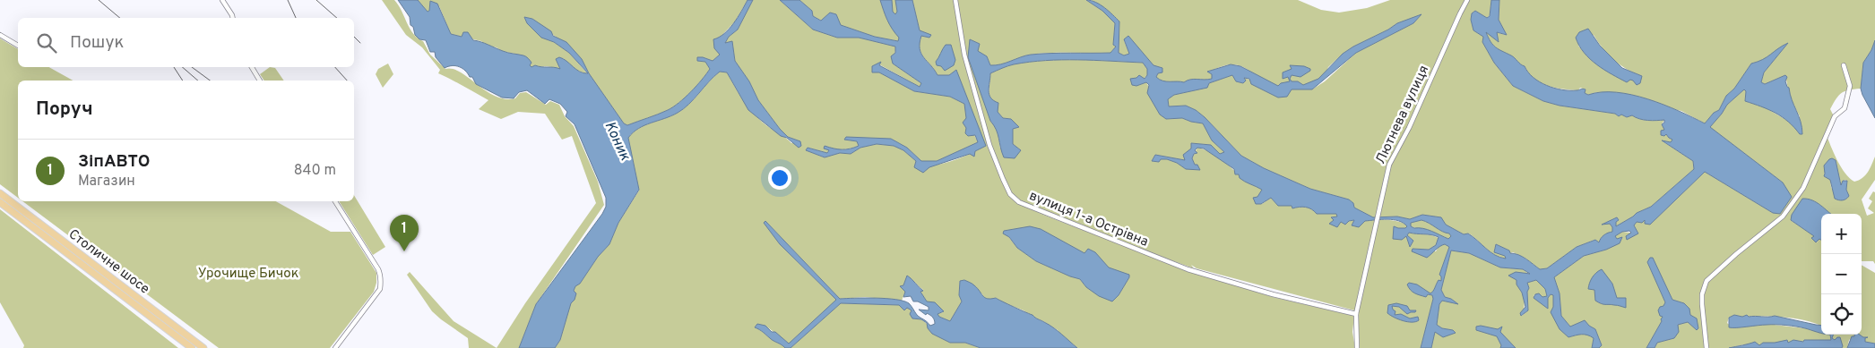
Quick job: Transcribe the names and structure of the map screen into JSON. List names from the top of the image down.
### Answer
{
  "streets": {
    "highway": ["Столичне шосе"],
    "street": ["Лютнева вулиця", "вулиця 1-а Острівна"]
  },
  "crossings": [
    ["Лютнева вулиця", "вулиця 1-а Острівна"]
  ],
  "water": ["Коник"],
  "parks": ["Урочище Бичок"],
  "page": {
    "search": "Пошук",
    "heading": "Поруч",
    "list": [
      {
        "mark": "1",
        "name": "ЗіпАВТО",
        "note": "Магазин",
        "value": "840 m"
      }
    ],
    "map_buttons": ["+", "−"],
    "pins": "1"
  }
}
